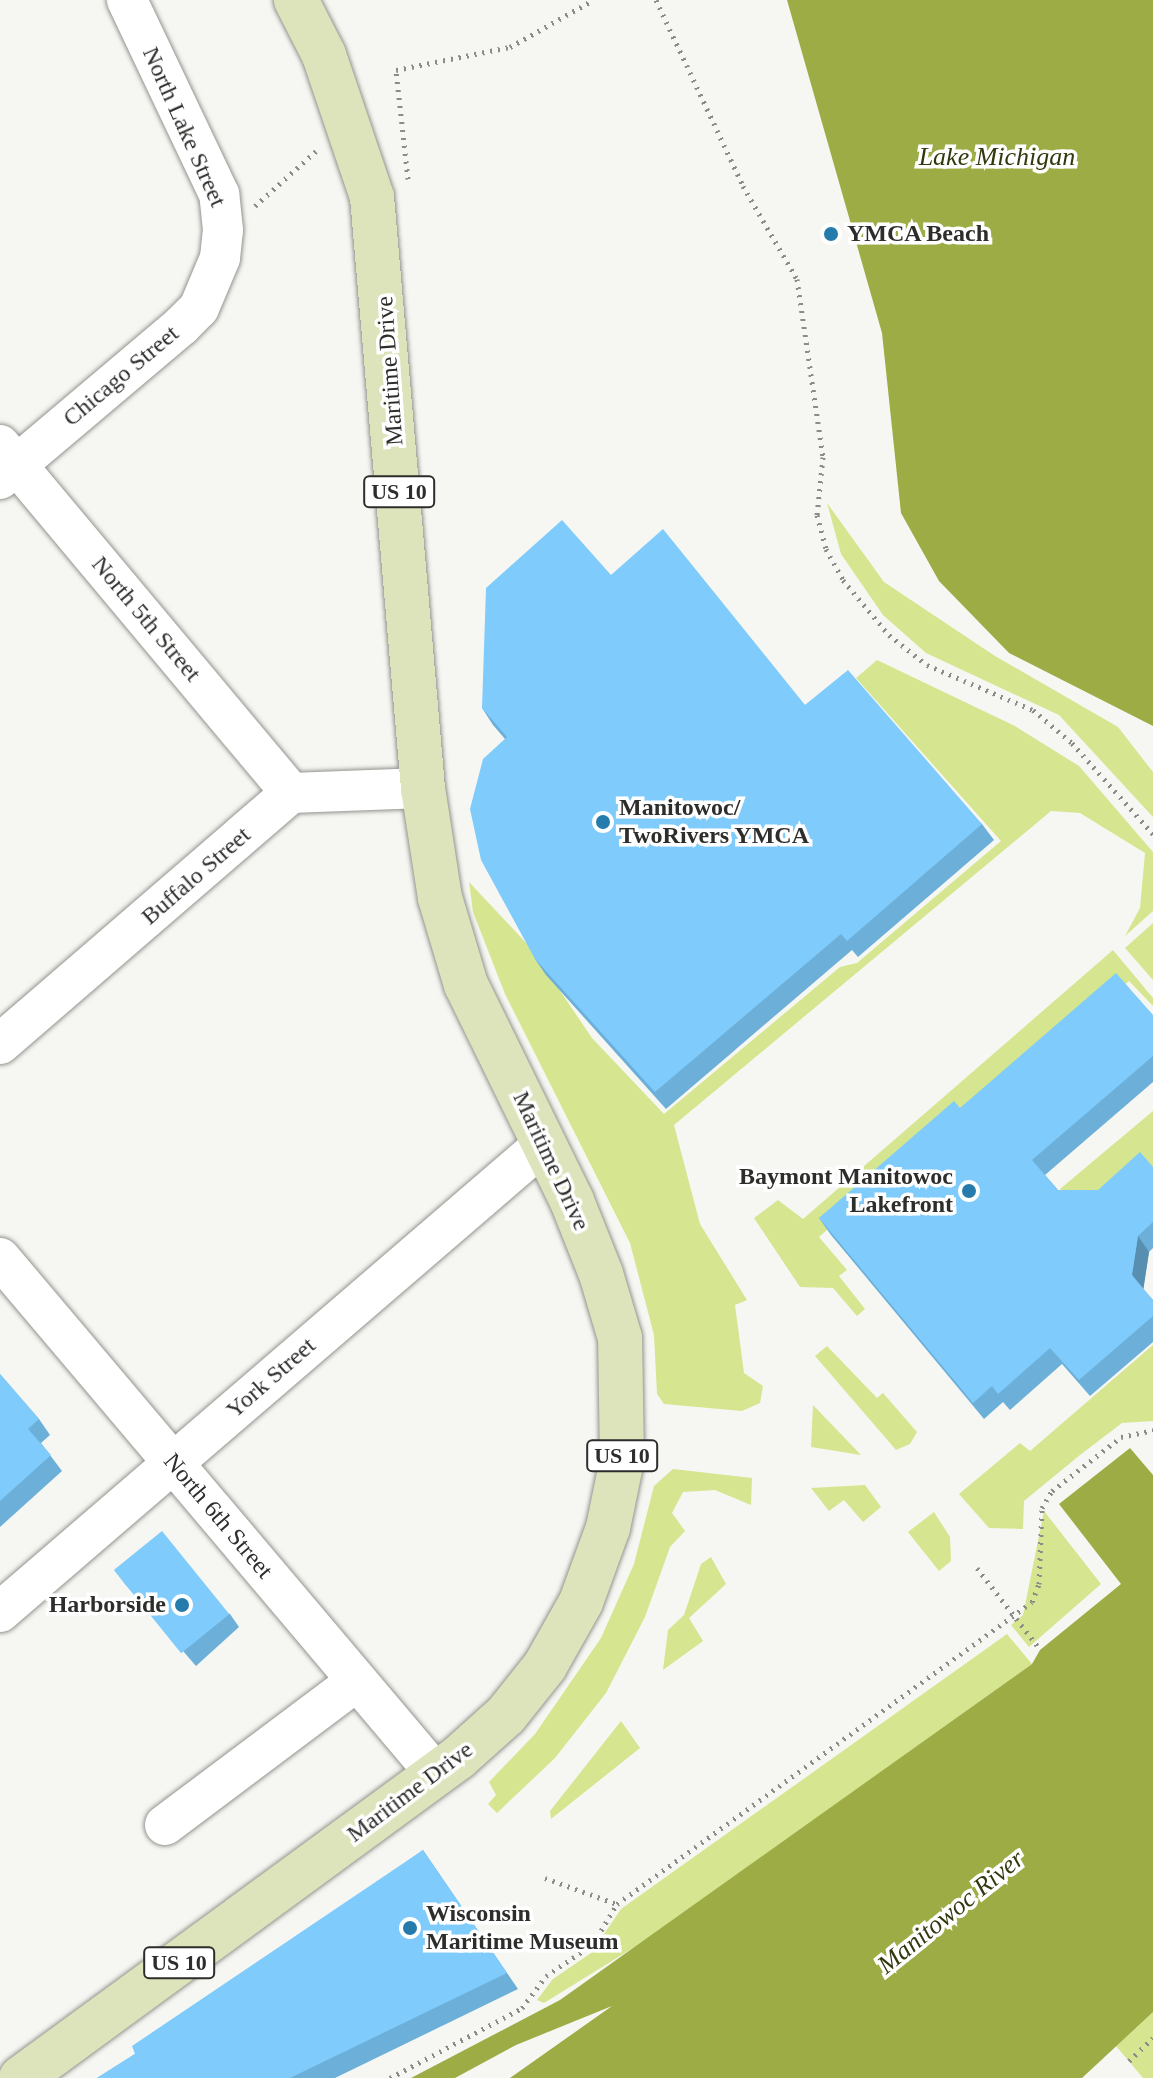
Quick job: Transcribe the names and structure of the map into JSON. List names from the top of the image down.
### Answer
{
  "streets": {
    "main road": ["Maritime Drive", "US 10"],
    "street": [
      "North Lake Street",
      "Chicago Street",
      "North 5th Street",
      "Buffalo Street",
      "York Street",
      "North 6th Street"
    ]
  },
  "crossings": [
    ["North Lake Street", "Chicago Street"],
    ["Maritime Drive", "York Street"],
    ["Maritime Drive", "North 6th Street"],
    ["Chicago Street", "North 5th Street"],
    ["North 5th Street", "Buffalo Street"],
    ["York Street", "North 6th Street"]
  ],
  "water": ["Lake Michigan", "Manitowoc River"],
  "places": [
    "YMCA Beach",
    "Manitowoc/ TwoRivers YMCA",
    "Baymont Manitowoc Lakefront",
    "Harborside",
    "Wisconsin Maritime Museum"
  ]
}
